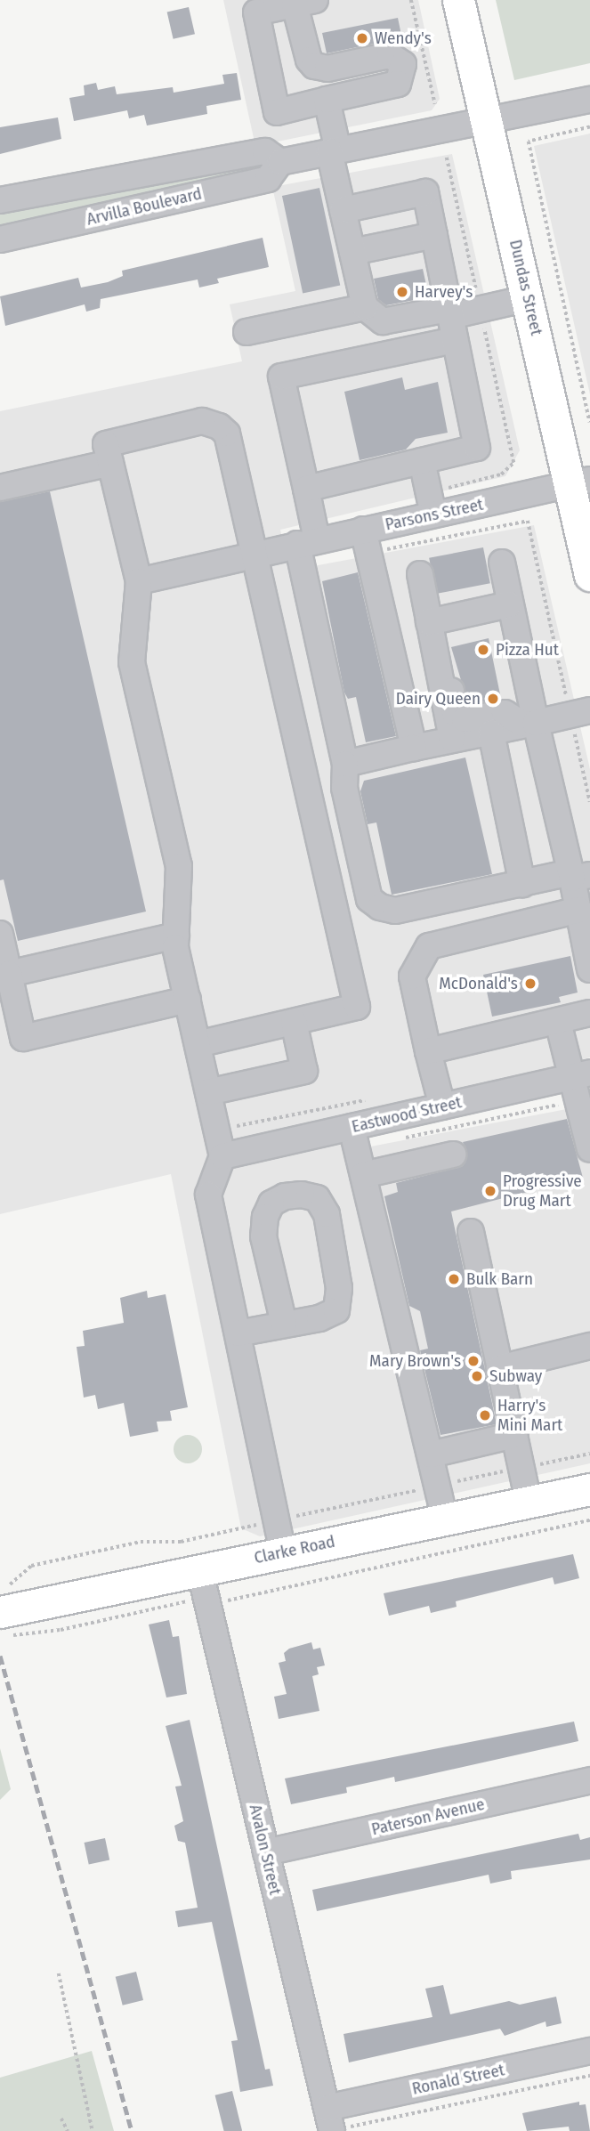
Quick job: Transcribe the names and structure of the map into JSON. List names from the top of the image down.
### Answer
{
  "streets": {
    "main road": ["Dundas Street", "Clarke Road"],
    "street": [
      "Arvilla Boulevard",
      "Parsons Street",
      "Eastwood Street",
      "Paterson Avenue",
      "Avalon Street",
      "Ronald Street"
    ]
  },
  "crossings": [
    ["Arvilla Boulevard", "Dundas Street"],
    ["Dundas Street", "Parsons Street"],
    ["Clarke Road", "Avalon Street"],
    ["Paterson Avenue", "Avalon Street"],
    ["Avalon Street", "Ronald Street"]
  ],
  "places": [
    "Wendy's",
    "Harvey's",
    "Pizza Hut",
    "Dairy Queen",
    "McDonald's",
    "Progressive Drug Mart",
    "Bulk Barn",
    "Mary Brown's",
    "Subway",
    "Harry's Mini Mart"
  ]
}
